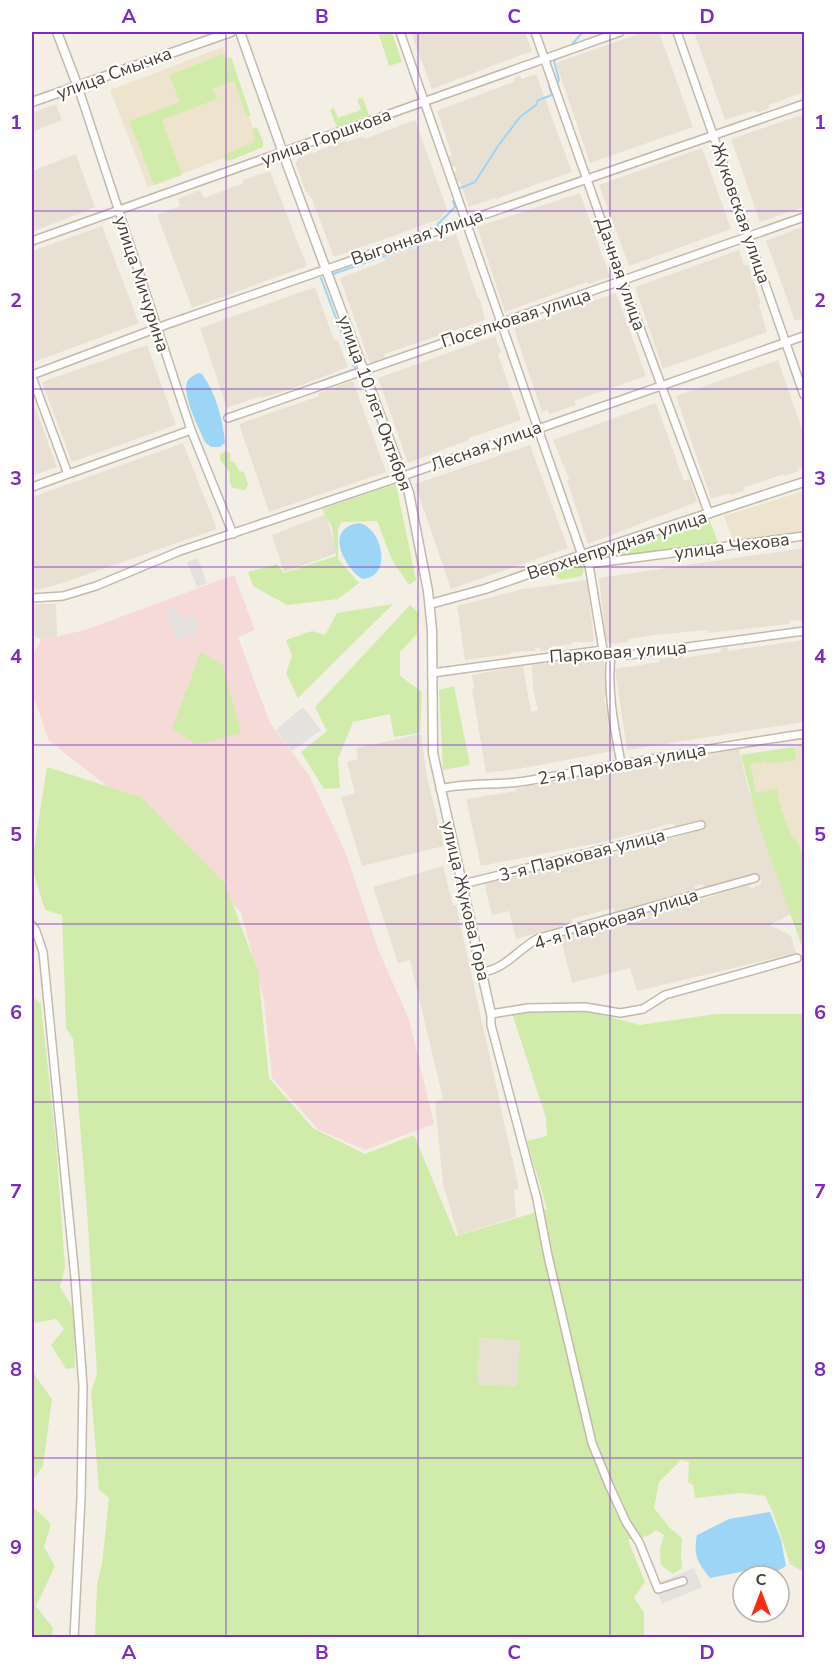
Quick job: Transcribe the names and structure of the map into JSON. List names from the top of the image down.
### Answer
{
  "streets": {
    "street": [
      "улица Смычка",
      "улица Горшкова",
      "Жуковская улица",
      "Выгонная улица",
      "Дачная улица",
      "улица Мичурина",
      "Поселковая улица",
      "улица 10 лет Октября",
      "Лесная улица",
      "Верхнепрудная улица",
      "улица Чехова",
      "Парковая улица",
      "2-я Парковая улица",
      "3-я Парковая улица",
      "улица Жукова Гора",
      "4-я Парковая улица"
    ]
  },
  "crossings": [
    ["улица Смычка", "улица Мичурина"],
    ["улица Горшкова", "Дачная улица"],
    ["улица Горшкова", "улица Мичурина"],
    ["улица Горшкова", "улица 10 лет Октября"],
    ["Жуковская улица", "Выгонная улица"],
    ["Жуковская улица", "Поселковая улица"],
    ["Жуковская улица", "Лесная улица"],
    ["Выгонная улица", "Дачная улица"],
    ["Выгонная улица", "улица Мичурина"],
    ["Выгонная улица", "улица 10 лет Октября"],
    ["Дачная улица", "Поселковая улица"],
    ["Дачная улица", "Лесная улица"],
    ["Дачная улица", "Верхнепрудная улица"],
    ["улица Мичурина", "Лесная улица"],
    ["Поселковая улица", "улица 10 лет Октября"],
    ["улица 10 лет Октября", "Лесная улица"],
    ["улица 10 лет Октября", "Верхнепрудная улица"],
    ["улица 10 лет Октября", "Парковая улица"],
    ["улица 10 лет Октября", "2-я Парковая улица"],
    ["улица 10 лет Октября", "улица Жукова Гора"],
    ["2-я Парковая улица", "улица Жукова Гора"],
    ["3-я Парковая улица", "улица Жукова Гора"],
    ["улица Жукова Гора", "4-я Парковая улица"]
  ],
  "north": "top",
  "grid": {
    "columns": [
      "A",
      "B",
      "C",
      "D"
    ],
    "rows": [
      "1",
      "2",
      "3",
      "4",
      "5",
      "6",
      "7",
      "8",
      "9"
    ]
  }
}
